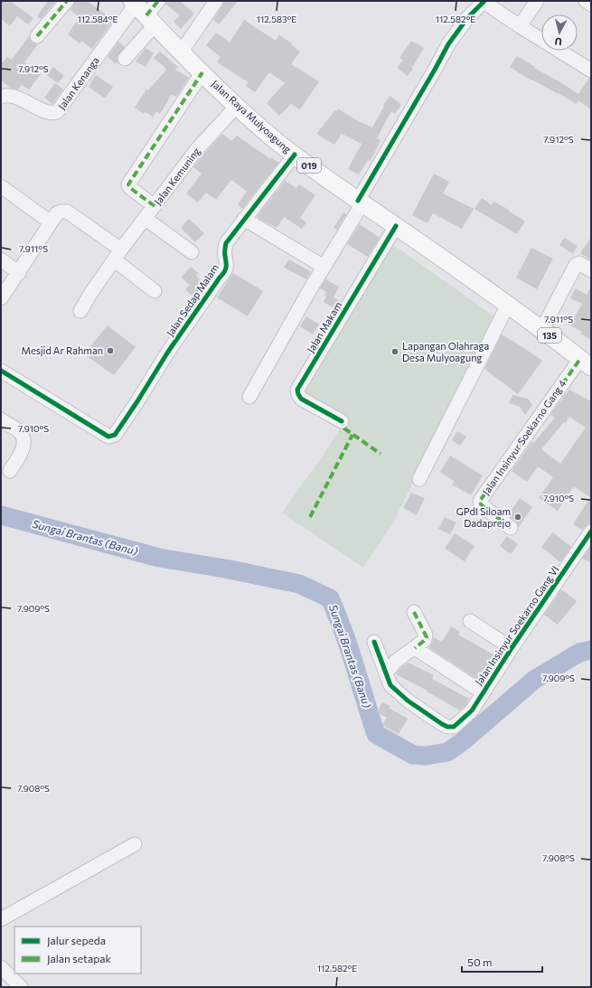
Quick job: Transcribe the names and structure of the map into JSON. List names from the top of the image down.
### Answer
{
  "streets": {
    "main road": ["Jalan Raya Mulyoagung", "019", "135"],
    "street": [
      "Jalan Kenanga",
      "Jalan Kemuning",
      "Jalan Sedap Malam",
      "Jalan Makam",
      "Jalan Insinyur Soekarno Gang 4",
      "Jalan Insinyur Soekarno Gang VI"
    ]
  },
  "crossings": [
    ["Jalan Kenanga", "Jalan Raya Mulyoagung"],
    ["Jalan Raya Mulyoagung", "Jalan Kemuning"],
    ["Jalan Raya Mulyoagung", "Jalan Sedap Malam"],
    ["Jalan Raya Mulyoagung", "Jalan Makam"],
    ["Jalan Raya Mulyoagung", "135"],
    ["135", "Jalan Insinyur Soekarno Gang 4"]
  ],
  "water": ["Sungai Brantas (Banu)"],
  "places": ["Mesjid Ar Rahman", "Lapangan Olahraga Desa Mulyoagung", "GPdI Siloam Dadaprejo"],
  "legend": ["Jalur sepeda", "Jalan setapak"],
  "scale_bar": "50 m",
  "north": "bottom",
  "coordinates": [
    "112.584°E",
    "112.583°E",
    "112.582°E",
    "7.912°S",
    "7.911°S",
    "7.910°S",
    "7.909°S",
    "7.908°S"
  ]
}
